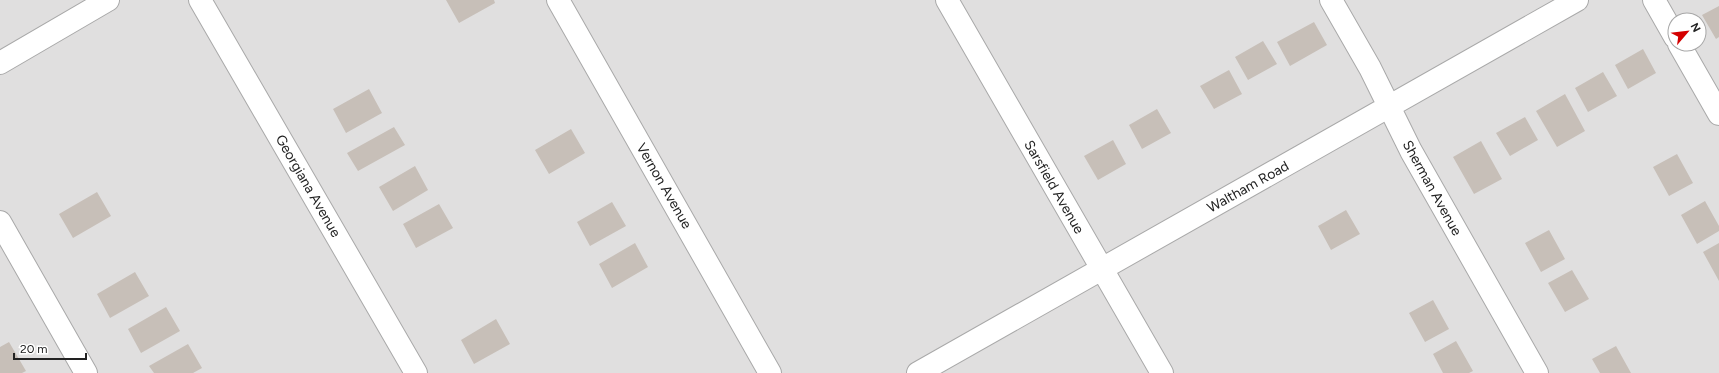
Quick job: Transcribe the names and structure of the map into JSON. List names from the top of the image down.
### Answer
{
  "streets": {
    "street": [
      "Georgiana Avenue",
      "Vernon Avenue",
      "Sarsfield Avenue",
      "Waltham Road",
      "Sherman Avenue"
    ]
  },
  "crossings": [
    ["Sarsfield Avenue", "Waltham Road"],
    ["Waltham Road", "Sherman Avenue"]
  ],
  "scale_bar": "20 m",
  "north": "top right"
}
